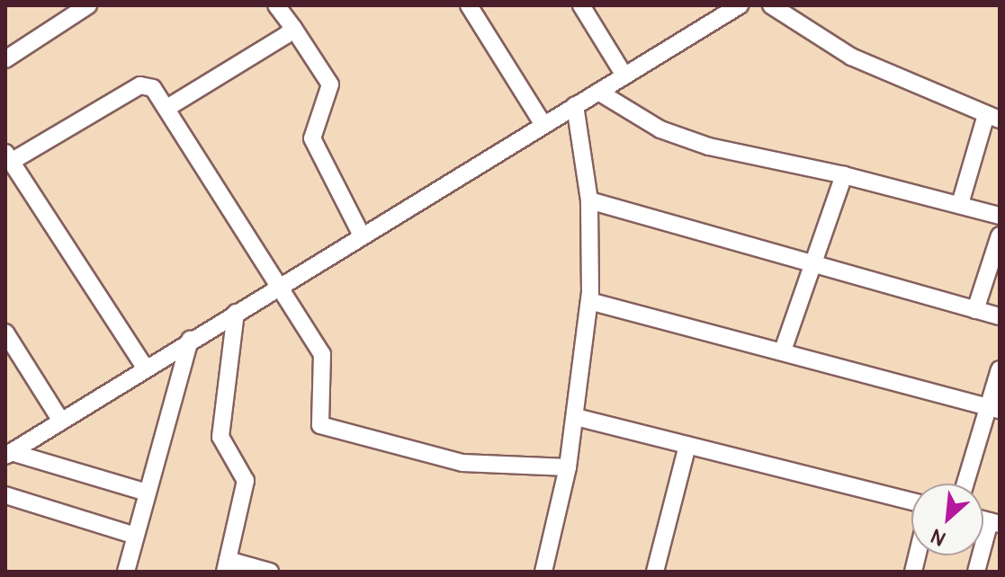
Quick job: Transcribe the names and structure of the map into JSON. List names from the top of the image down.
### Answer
{
  "north": "bottom left"
}
